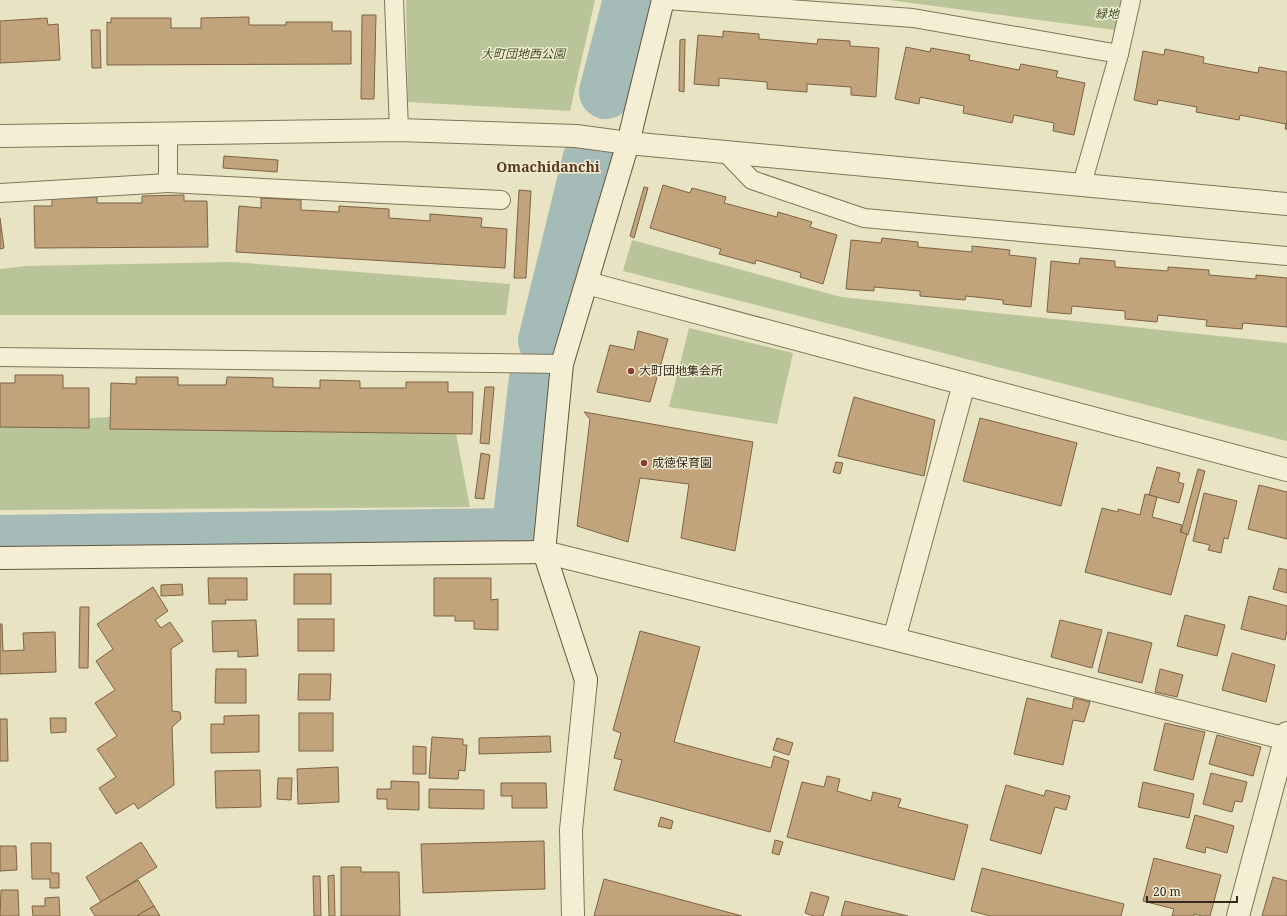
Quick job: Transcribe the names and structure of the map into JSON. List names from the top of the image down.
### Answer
{
  "districts": ["Omachidanchi"],
  "parks": ["緑地", "大町団地西公園"],
  "places": ["大町団地集会所", "成徳保育園"],
  "scale_bar": "20 m"
}
